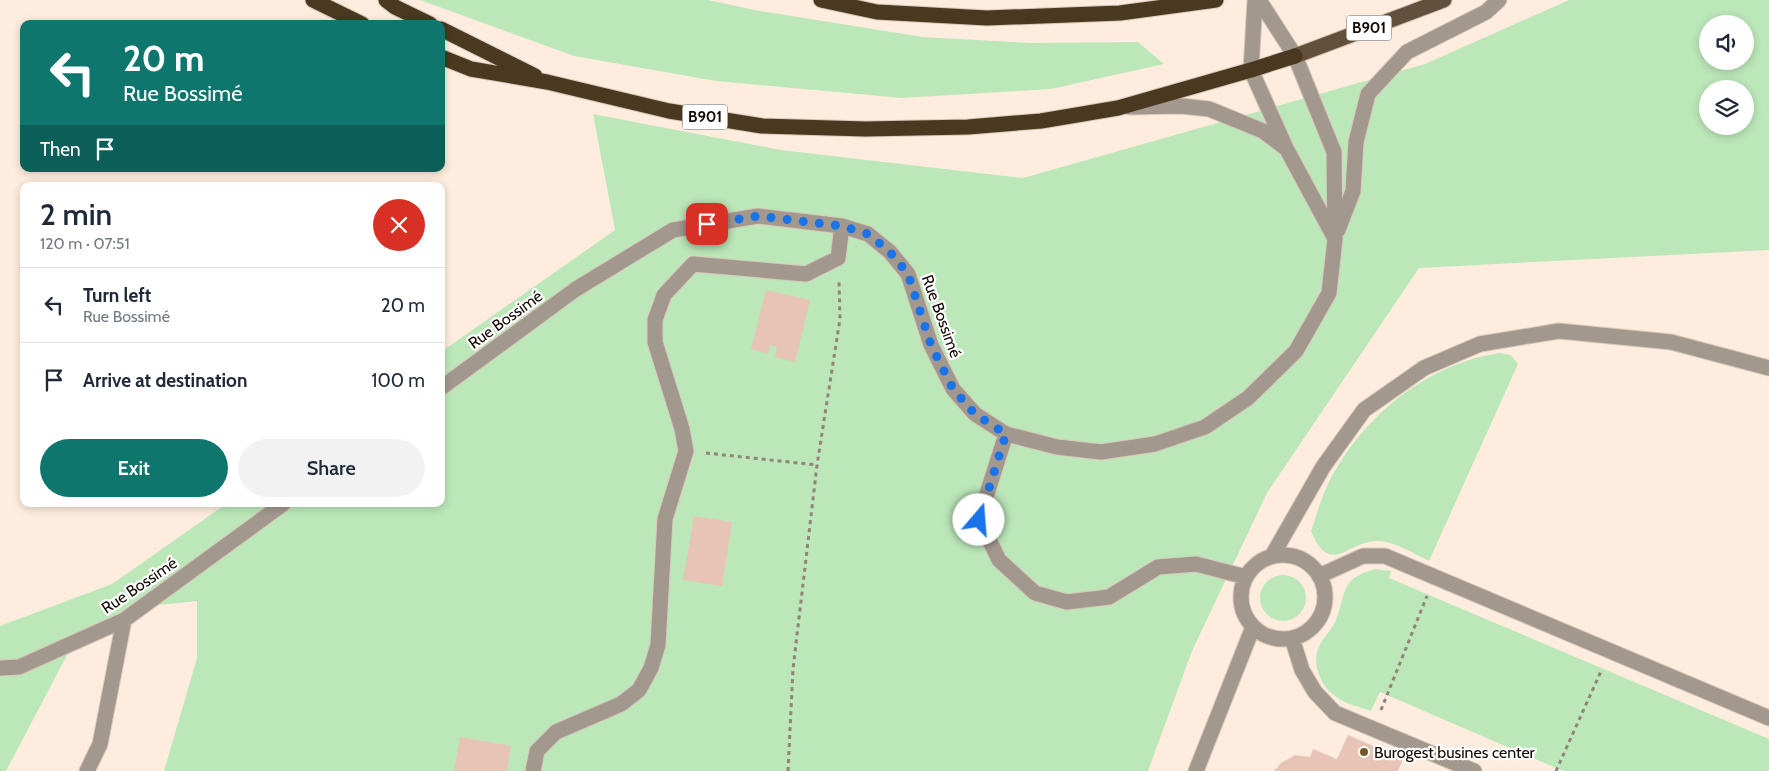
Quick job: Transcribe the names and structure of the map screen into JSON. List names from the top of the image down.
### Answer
{
  "streets": {
    "highway": ["B901"],
    "street": ["Rue Bossimé"]
  },
  "places": ["Burogest busines center"],
  "page": {
    "turn": ["20 m", "Rue Bossimé"],
    "then": "Then",
    "heading": ["2 min", "120 m · 07:51"],
    "list": [
      {
        "name": "Turn left",
        "note": "Rue Bossimé",
        "value": "20 m"
      },
      {
        "name": "Arrive at destination",
        "value": "100 m"
      }
    ],
    "buttons": ["Exit", "Share"]
  }
}
